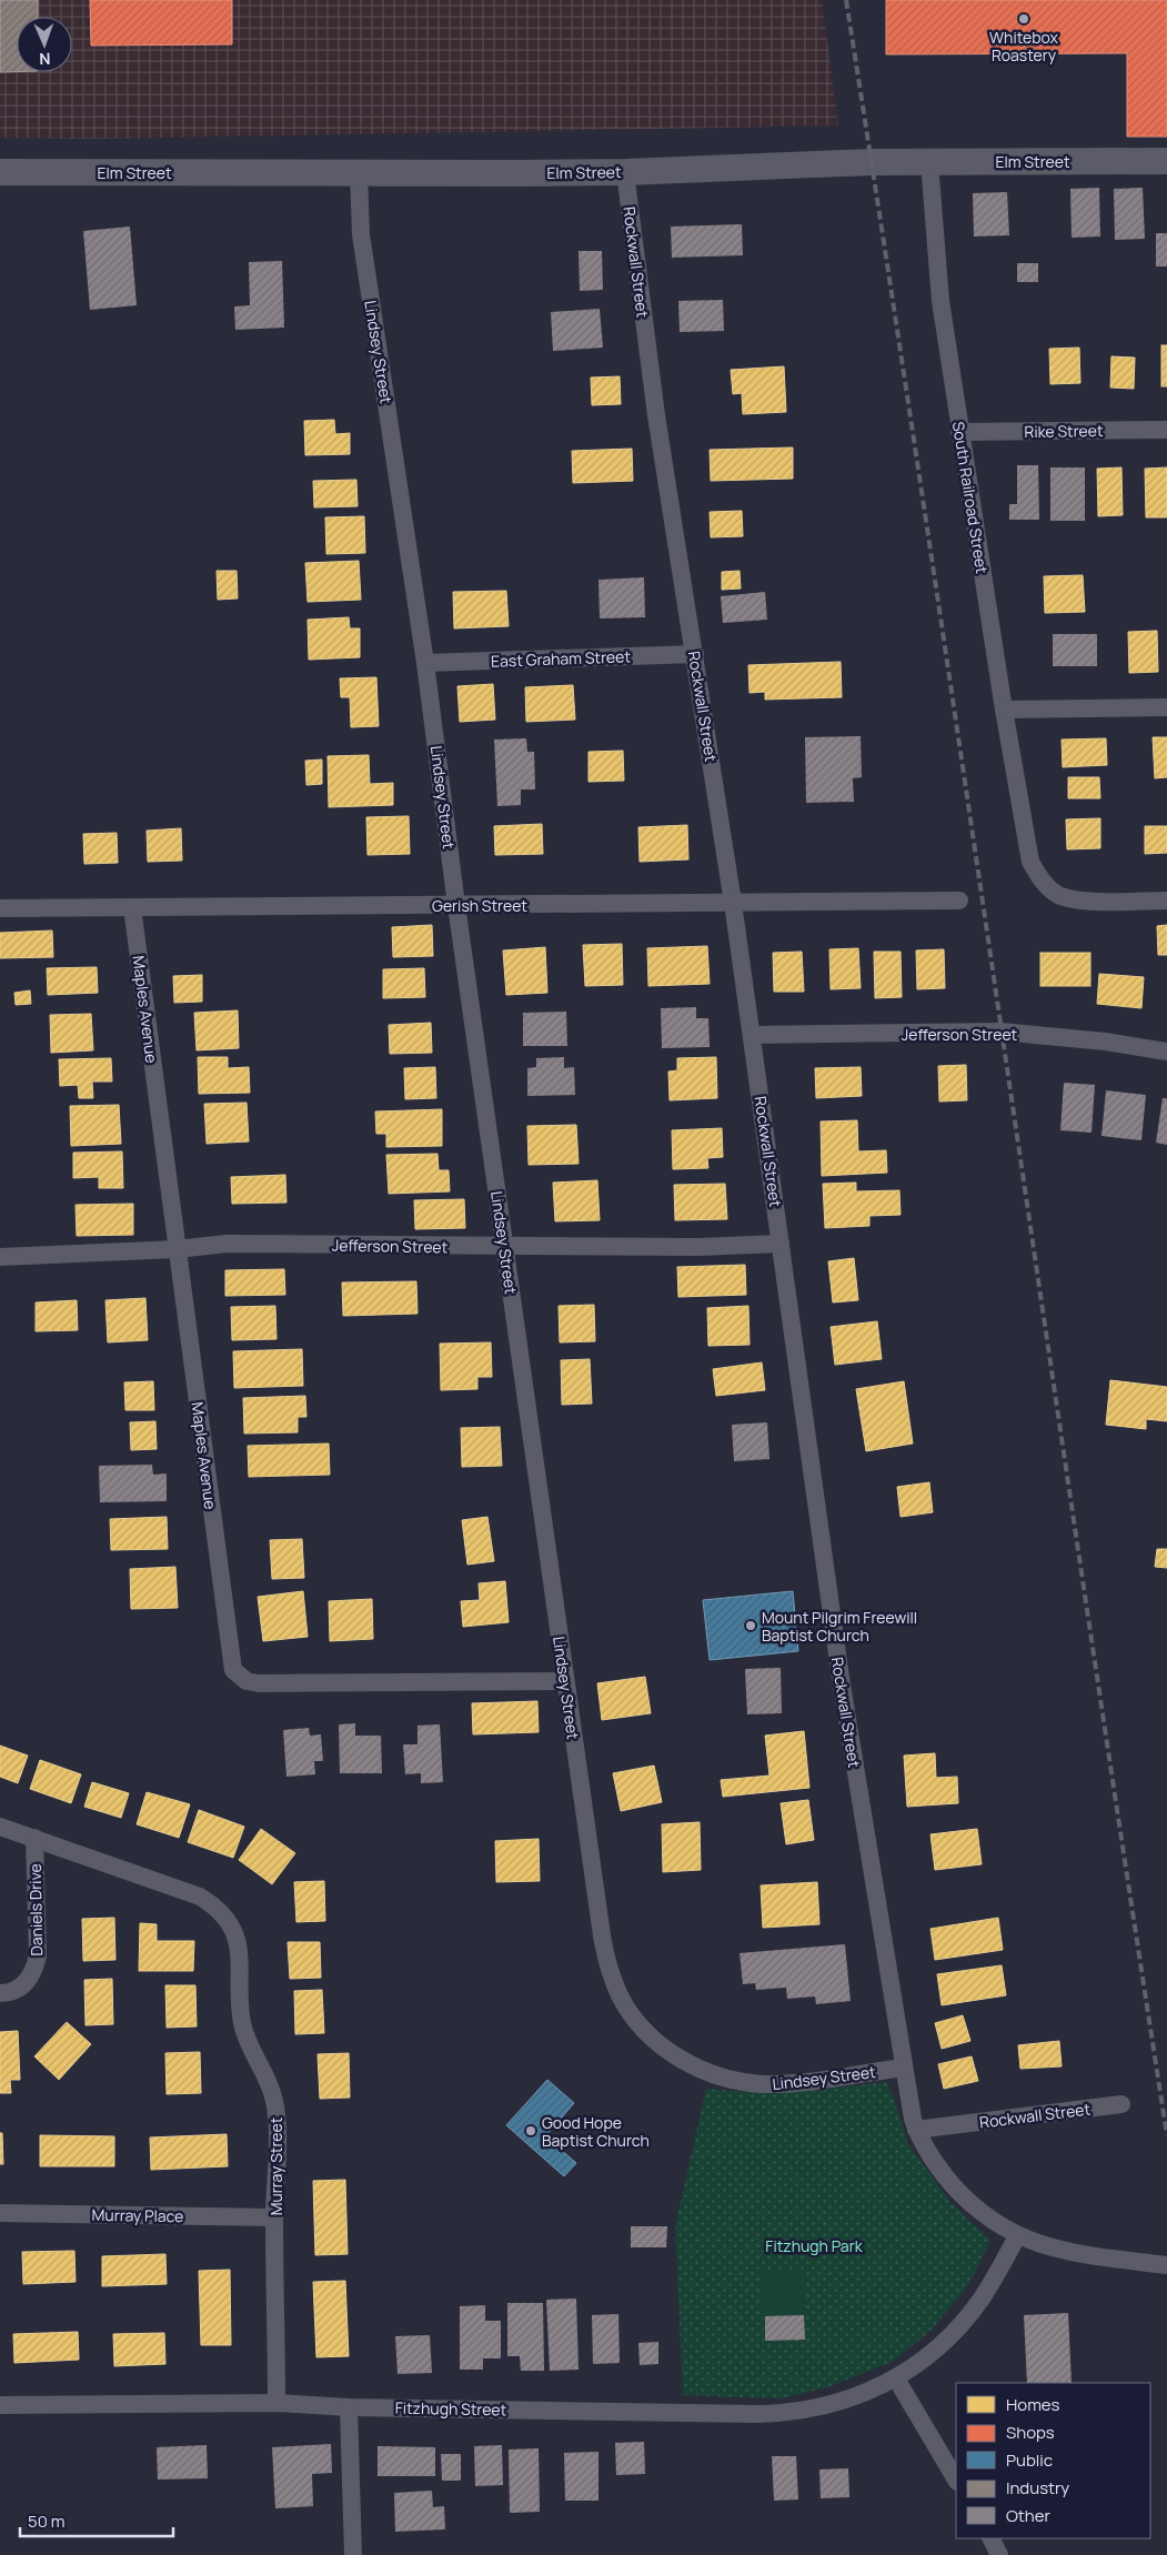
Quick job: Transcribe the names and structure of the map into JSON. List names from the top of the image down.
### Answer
{
  "streets": {
    "main road": ["Elm Street"],
    "street": [
      "Rockwall Street",
      "Lindsey Street",
      "Rike Street",
      "South Railroad Street",
      "East Graham Street",
      "Gerish Street",
      "Maples Avenue",
      "Jefferson Street",
      "Daniels Drive",
      "Murray Street",
      "Murray Place",
      "Fitzhugh Street"
    ]
  },
  "crossings": [
    ["Elm Street", "Rockwall Street"],
    ["Elm Street", "Lindsey Street"],
    ["Elm Street", "South Railroad Street"],
    ["Rockwall Street", "Lindsey Street"],
    ["Rockwall Street", "East Graham Street"],
    ["Rockwall Street", "Gerish Street"],
    ["Rockwall Street", "Jefferson Street"],
    ["Rockwall Street", "Fitzhugh Street"],
    ["Lindsey Street", "East Graham Street"],
    ["Lindsey Street", "Gerish Street"],
    ["Lindsey Street", "Maples Avenue"],
    ["Lindsey Street", "Jefferson Street"],
    ["Rike Street", "South Railroad Street"],
    ["Gerish Street", "Maples Avenue"],
    ["Maples Avenue", "Jefferson Street"],
    ["Daniels Drive", "Murray Street"],
    ["Murray Street", "Murray Place"],
    ["Murray Street", "Fitzhugh Street"]
  ],
  "parks": ["Fitzhugh Park"],
  "places": ["Whitebox Roastery", "Mount Pilgrim Freewill Baptist Church", "Good Hope Baptist Church"],
  "legend": [
    "Homes",
    "Shops",
    "Public",
    "Industry",
    "Other"
  ],
  "scale_bar": "50 m",
  "north": "bottom"
}
